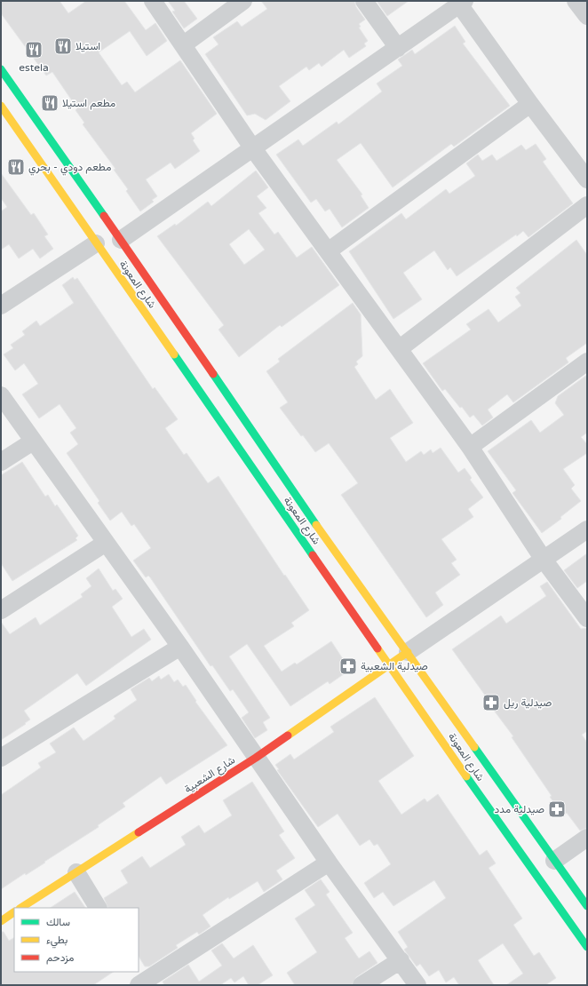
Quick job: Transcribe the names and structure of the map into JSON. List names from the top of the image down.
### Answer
{
  "streets": {
    "main road": ["شارع المعونة", "شارع الشعبية"]
  },
  "crossings": [
    ["شارع المعونة", "شارع الشعبية"]
  ],
  "places": {
    "restaurant": [
      "استيلا",
      "estela",
      "مطعم استيلا",
      "مطعم دودي - بحري"
    ],
    "pharmacy": ["صيدلية الشعبية", "صيدلية ريل", "صيدلية مدد"]
  },
  "legend": ["سالك", "بطيء", "مزدحم"]
}
